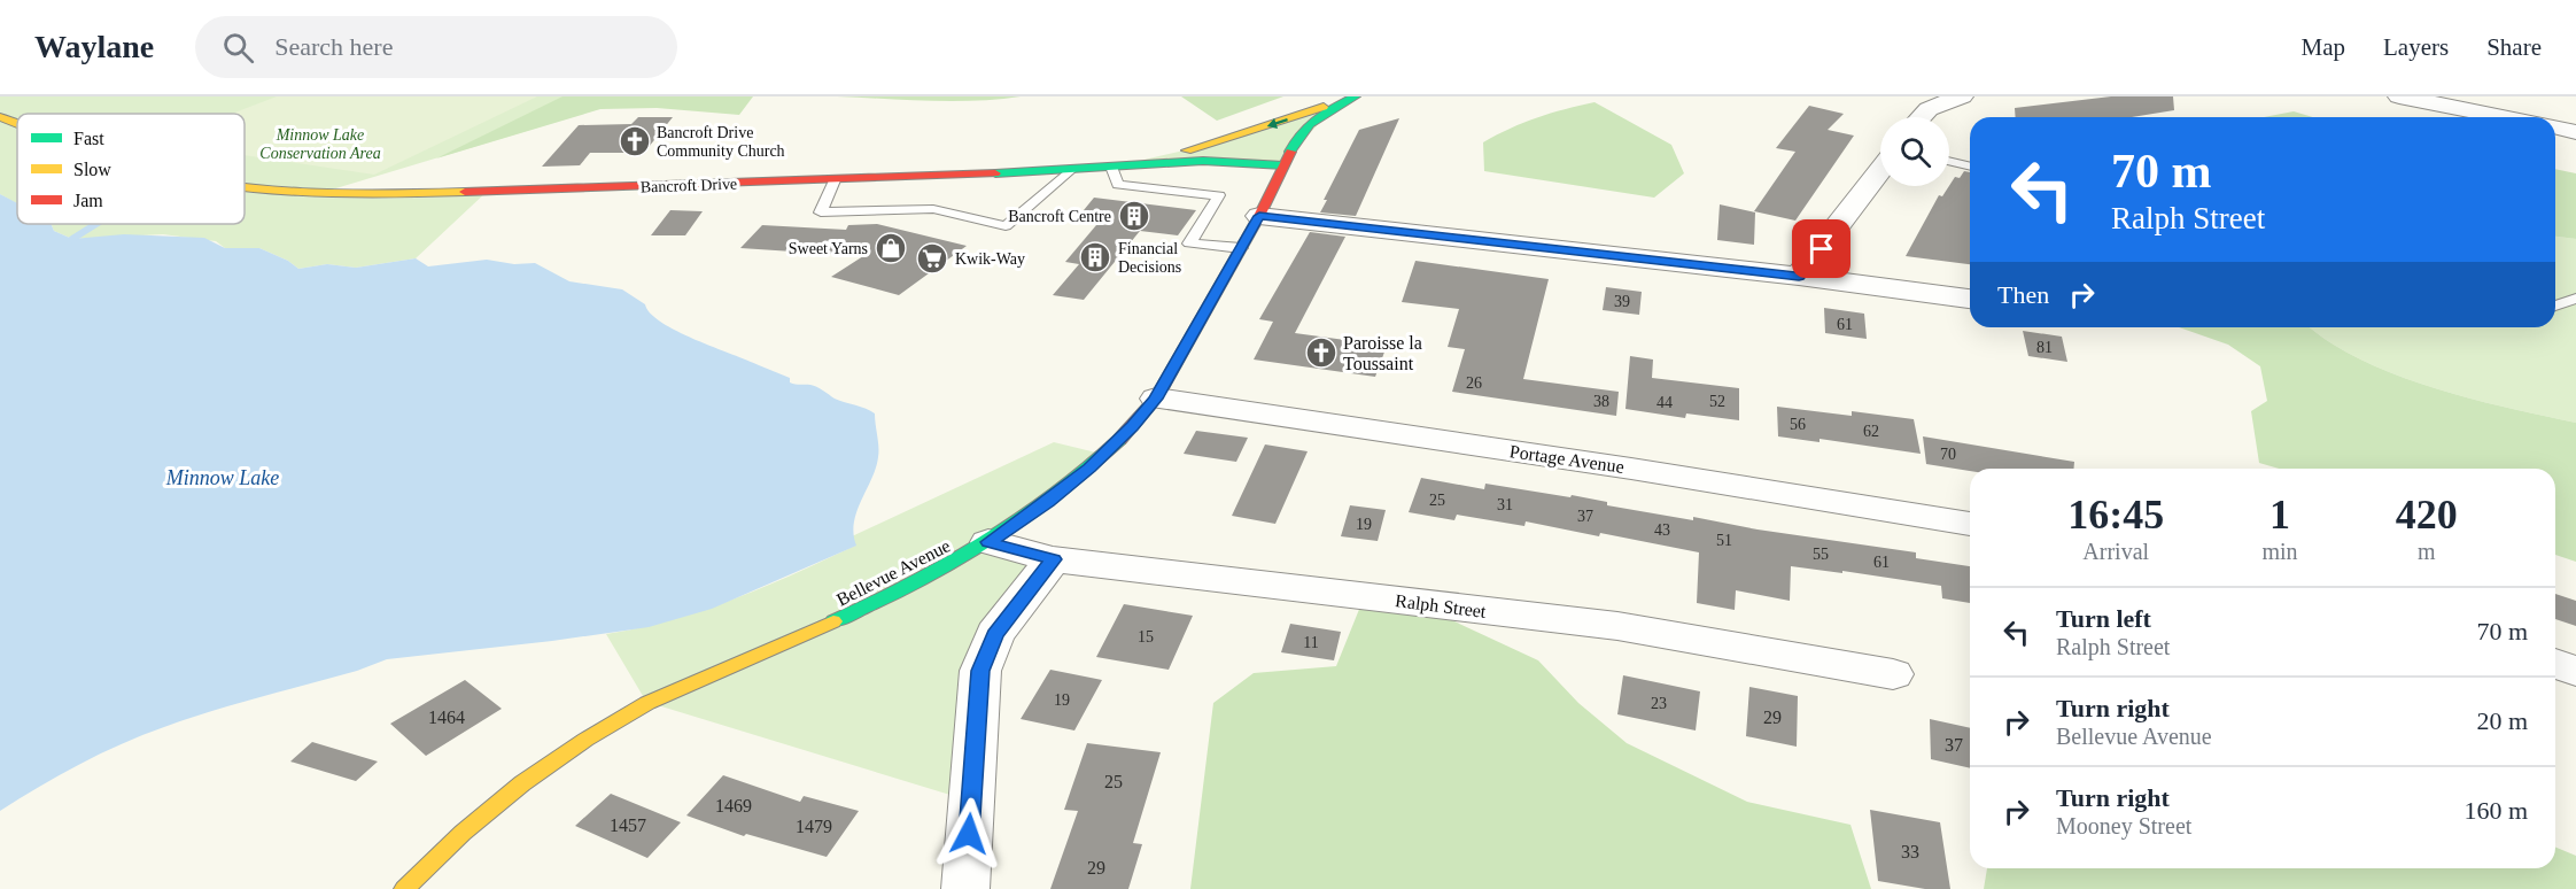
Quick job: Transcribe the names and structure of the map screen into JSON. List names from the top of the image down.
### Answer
{
  "streets": {
    "main road": ["Bancroft Drive", "Bellevue Avenue"],
    "street": ["Portage Avenue", "Ralph Street"]
  },
  "crossings": [
    ["Bancroft Drive", "Bellevue Avenue"],
    ["Portage Avenue", "Bellevue Avenue"],
    ["Bellevue Avenue", "Ralph Street"]
  ],
  "water": ["Minnow Lake"],
  "parks": ["Minnow Lake Conservation Area"],
  "places": {
    "church": ["Bancroft Drive Community Church", "Paroisse la Toussaint"],
    "building": ["Bancroft Centre", "Financial Decisions"],
    "shop": ["Sweet Yarns"],
    "supermarket": ["Kwik-Way"]
  },
  "house_numbers": [
    "39",
    "61",
    "81",
    "26",
    "38",
    "52",
    "44",
    "56",
    "62",
    "70",
    "25",
    "31",
    "37",
    "19",
    "43",
    "51",
    "55",
    "61",
    "15",
    "11",
    "19",
    "23",
    "1464",
    "29",
    "37",
    "25",
    "1469",
    "1457",
    "1479",
    "33",
    "29"
  ],
  "legend": ["Fast", "Slow", "Jam"],
  "page": {
    "header": "Waylane",
    "search": "Search here",
    "nav": ["Map", "Layers", "Share"],
    "turn": ["70 m", "Ralph Street"],
    "then": "Then",
    "eta": [
      "16:45",
      "Arrival",
      "1",
      "min",
      "420",
      "m"
    ],
    "list": [
      {
        "name": "Turn left",
        "note": "Ralph Street",
        "value": "70 m"
      },
      {
        "name": "Turn right",
        "note": "Bellevue Avenue",
        "value": "20 m"
      },
      {
        "name": "Turn right",
        "note": "Mooney Street",
        "value": "160 m"
      }
    ]
  }
}
